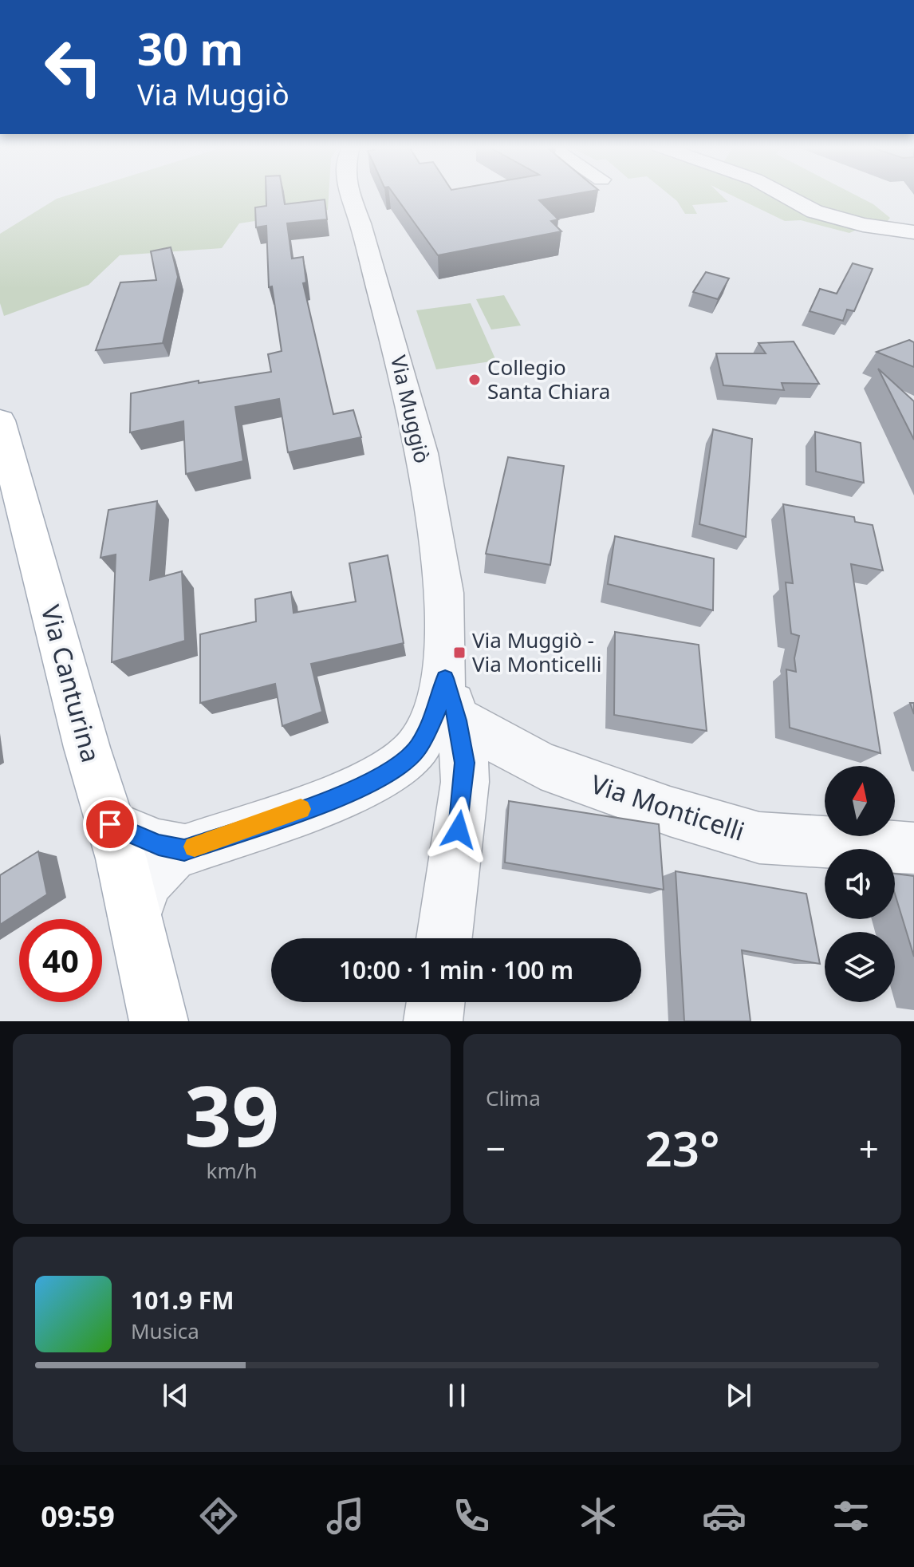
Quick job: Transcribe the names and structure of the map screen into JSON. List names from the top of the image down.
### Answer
{
  "streets": {
    "main road": ["Via Canturina"],
    "street": ["Via Muggiò", "Via Monticelli"]
  },
  "crossings": [
    ["Via Muggiò", "Via Canturina"],
    ["Via Muggiò", "Via Monticelli"]
  ],
  "places": {
    "other": ["Collegio Santa Chiara"],
    "transit": ["Via Muggiò - Via Monticelli"]
  },
  "north": "top",
  "page": {
    "turn": ["30 m", "Via Muggiò"],
    "limit": "40",
    "trip": "10:00 · 1 min · 100 m",
    "tile": [
      ["39", "km/h"],
      "Clima"
    ],
    "heat": ["−", "23°", "+"],
    "song": ["101.9 FM", "Musica"],
    "tabs": "09:59"
  }
}
